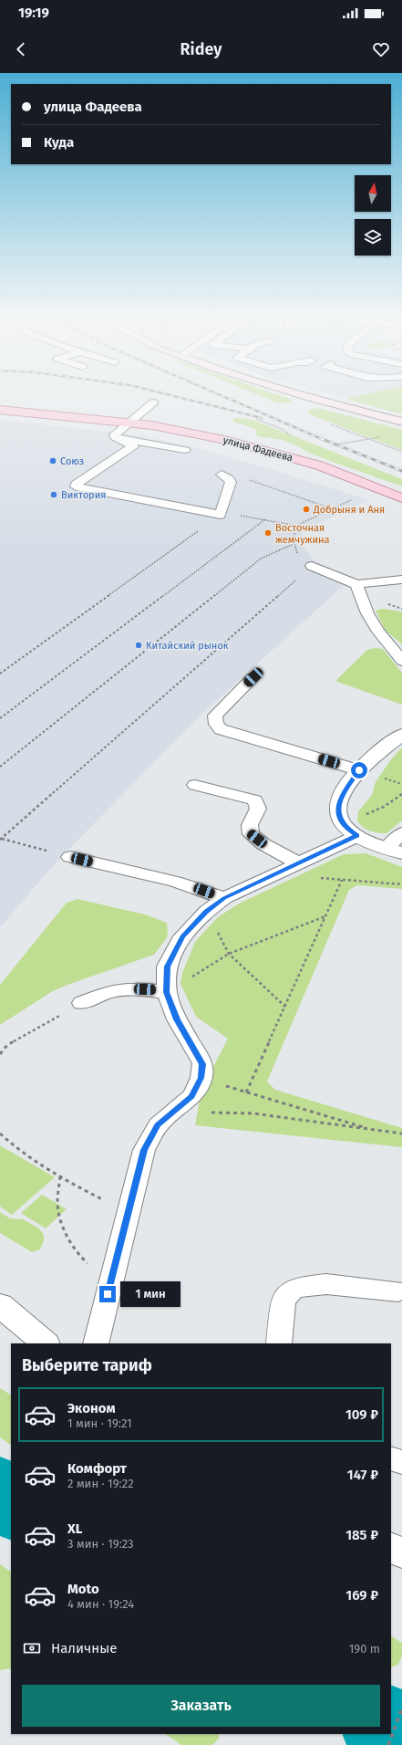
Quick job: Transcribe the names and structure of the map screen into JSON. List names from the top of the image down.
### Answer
{
  "streets": {
    "main road": ["улица Фадеева"]
  },
  "places": [
    "Союз",
    "Виктория",
    "Добрыня и Аня",
    "Восточная жемчужина",
    "Китайский рынок"
  ],
  "north": "top",
  "page": {
    "status": "19:19",
    "header": "Ridey",
    "banner": ["улица Фадеева", "Куда"],
    "bubble": "1 мин",
    "heading": "Выберите тариф",
    "list": [
      {
        "name": "Эконом",
        "note": "1 мин · 19:21",
        "value": "109 ₽"
      },
      {
        "name": "Комфорт",
        "note": "2 мин · 19:22",
        "value": "147 ₽"
      },
      {
        "name": "XL",
        "note": "3 мин · 19:23",
        "value": "185 ₽"
      },
      {
        "name": "Moto",
        "note": "4 мин · 19:24",
        "value": "169 ₽"
      }
    ],
    "pay": ["Наличные", "190 m"],
    "buttons": "Заказать"
  }
}
